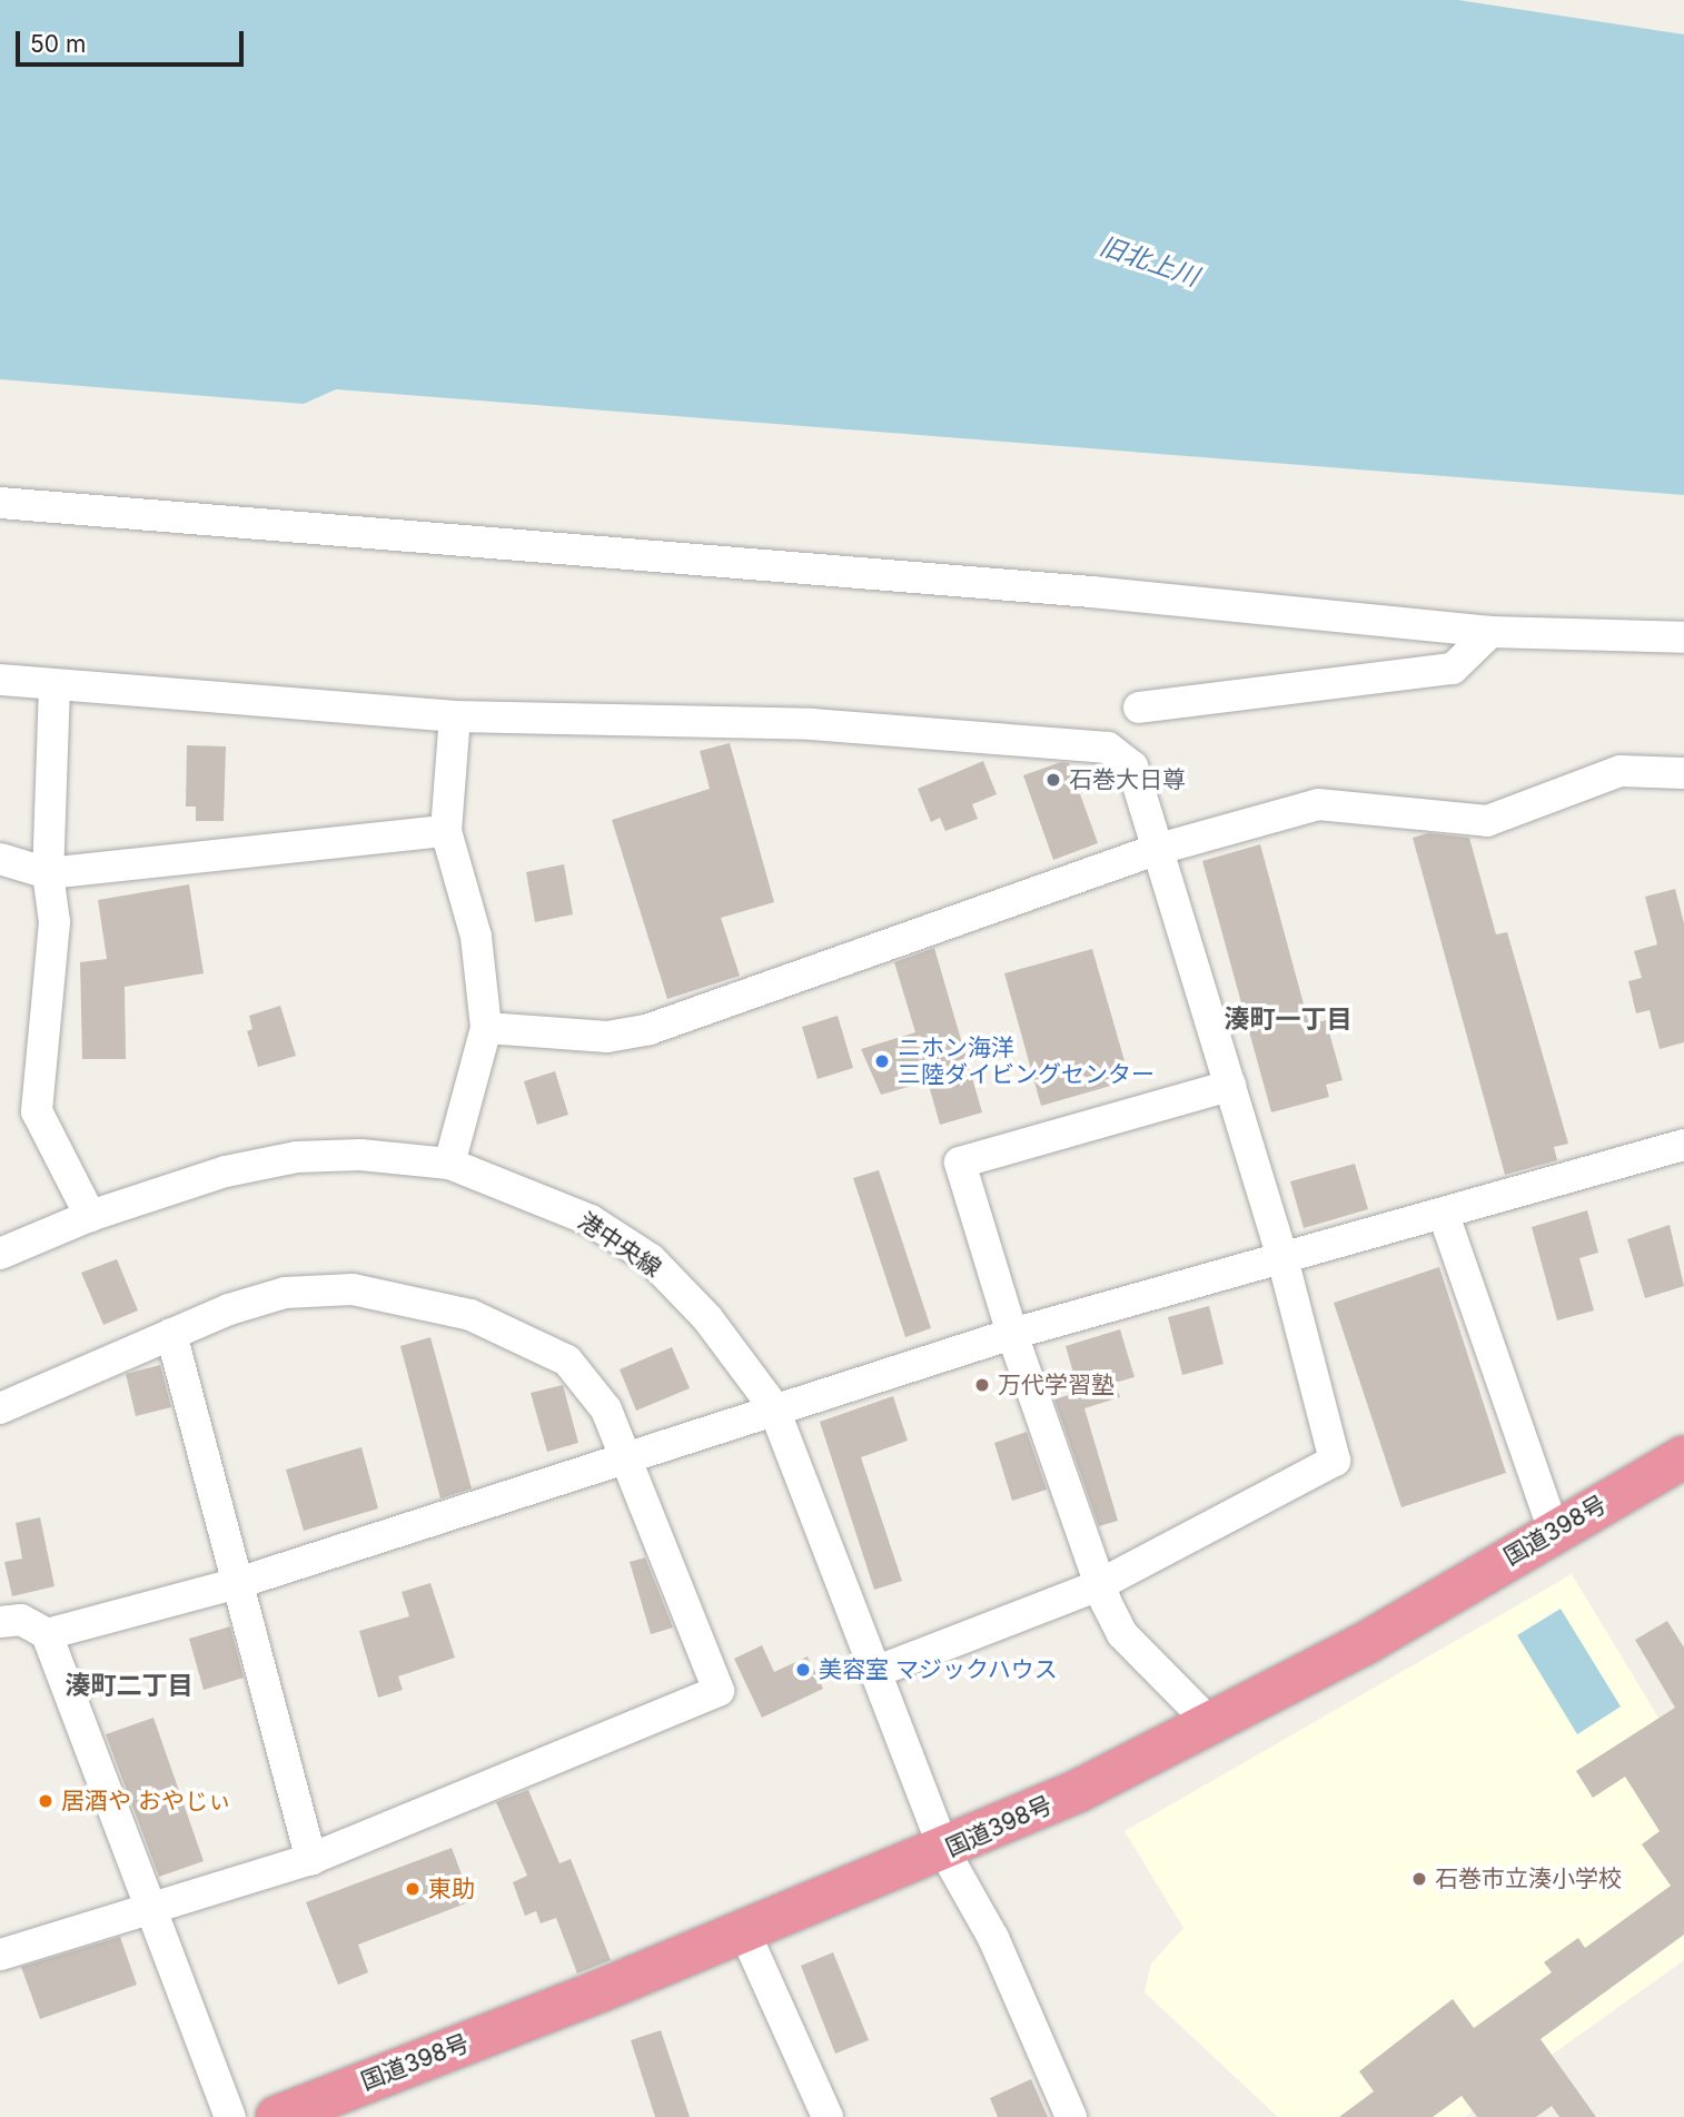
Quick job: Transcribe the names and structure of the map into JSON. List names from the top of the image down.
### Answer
{
  "streets": {
    "highway": ["国道398号"],
    "street": ["港中央線"]
  },
  "crossings": [
    ["港中央線", "国道398号"]
  ],
  "districts": ["湊町一丁目", "湊町二丁目"],
  "water": ["旧北上川"],
  "places": [
    "石巻大日尊",
    "ニホン海洋 三陸ダイビングセンター",
    "万代学習塾",
    "美容室 マジックハウス",
    "居酒や おやじぃ",
    "石巻市立湊小学校",
    "東助"
  ],
  "scale_bar": "50 m"
}
